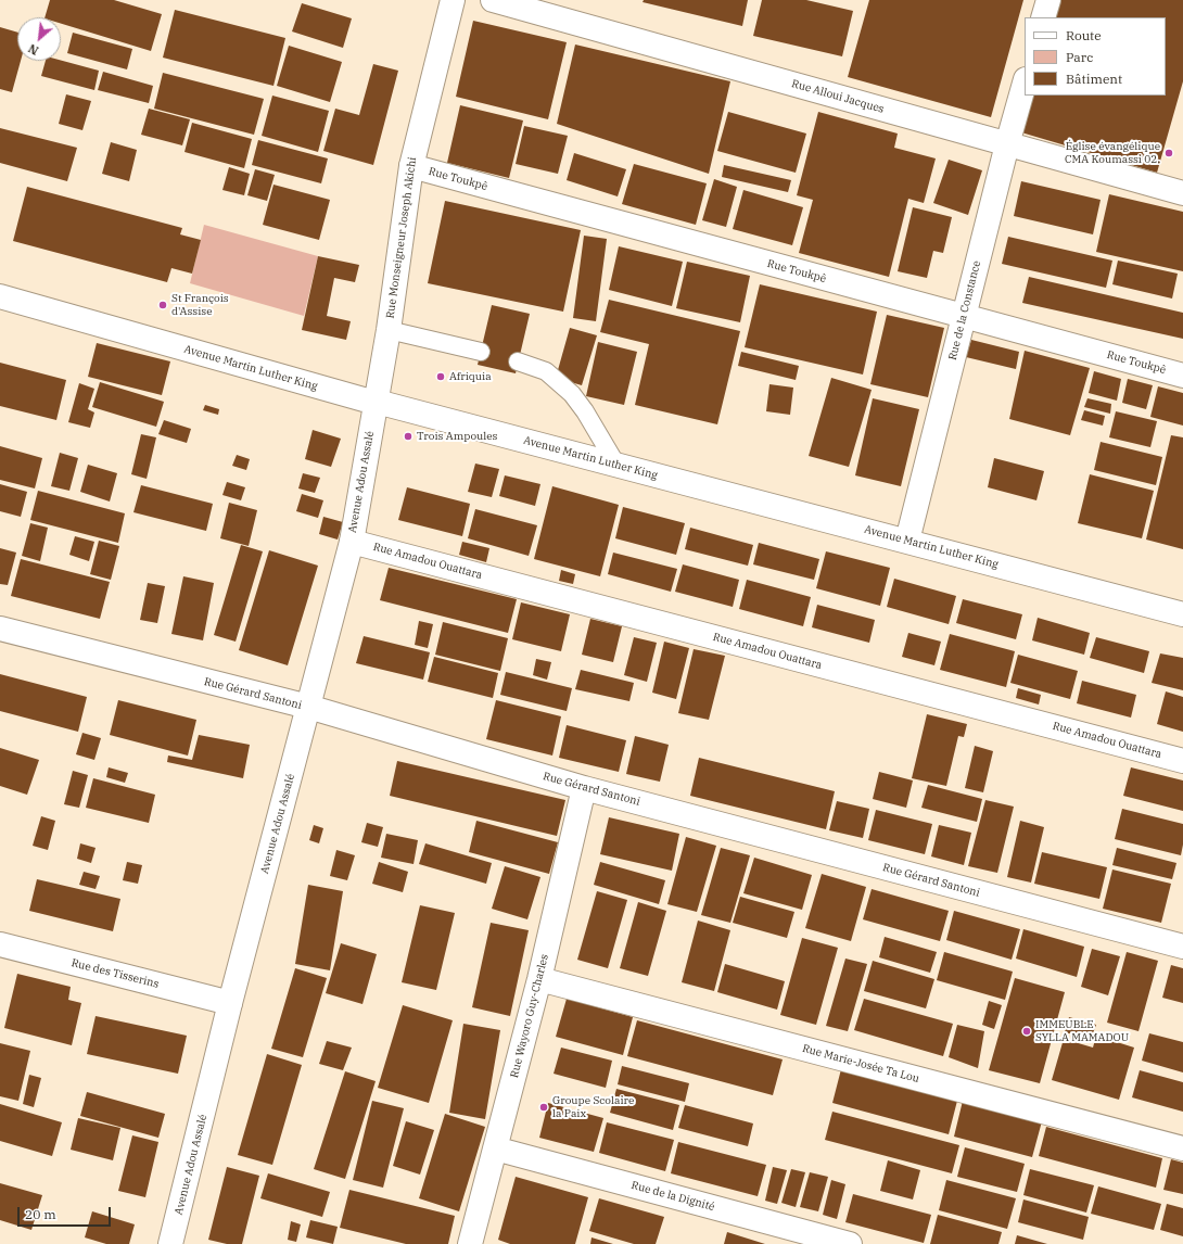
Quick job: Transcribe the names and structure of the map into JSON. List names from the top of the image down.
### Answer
{
  "streets": {
    "street": [
      "Rue Alloui Jacques",
      "Rue Toukpê",
      "Rue Monseigneur Joseph Akichi",
      "Rue de la Constance",
      "Avenue Martin Luther King",
      "Avenue Adou Assalé",
      "Rue Amadou Ouattara",
      "Rue Gérard Santoni",
      "Rue des Tisserins",
      "Rue Wayoro Guy-Charles",
      "Rue Marie-Josée Ta Lou",
      "Rue de la Dignité"
    ]
  },
  "crossings": [
    ["Rue Alloui Jacques", "Rue de la Constance"],
    ["Rue Toukpê", "Rue Monseigneur Joseph Akichi"],
    ["Rue Toukpê", "Rue de la Constance"],
    ["Rue Monseigneur Joseph Akichi", "Avenue Martin Luther King"],
    ["Rue Monseigneur Joseph Akichi", "Avenue Adou Assalé"],
    ["Rue de la Constance", "Avenue Martin Luther King"],
    ["Avenue Martin Luther King", "Avenue Adou Assalé"],
    ["Avenue Adou Assalé", "Rue Amadou Ouattara"],
    ["Avenue Adou Assalé", "Rue Gérard Santoni"],
    ["Avenue Adou Assalé", "Rue des Tisserins"],
    ["Rue Gérard Santoni", "Rue Wayoro Guy-Charles"],
    ["Rue Wayoro Guy-Charles", "Rue Marie-Josée Ta Lou"],
    ["Rue Wayoro Guy-Charles", "Rue de la Dignité"]
  ],
  "places": [
    "Église évangélique CMA Koumassi 02.",
    "St François d'Assise",
    "Afriquia",
    "Trois Ampoules",
    "IMMEUBLE SYLLA MAMADOU",
    "Groupe Scolaire la Paix"
  ],
  "legend": ["Route", "Parc", "Bâtiment"],
  "scale_bar": "20 m",
  "north": "bottom left"
}
